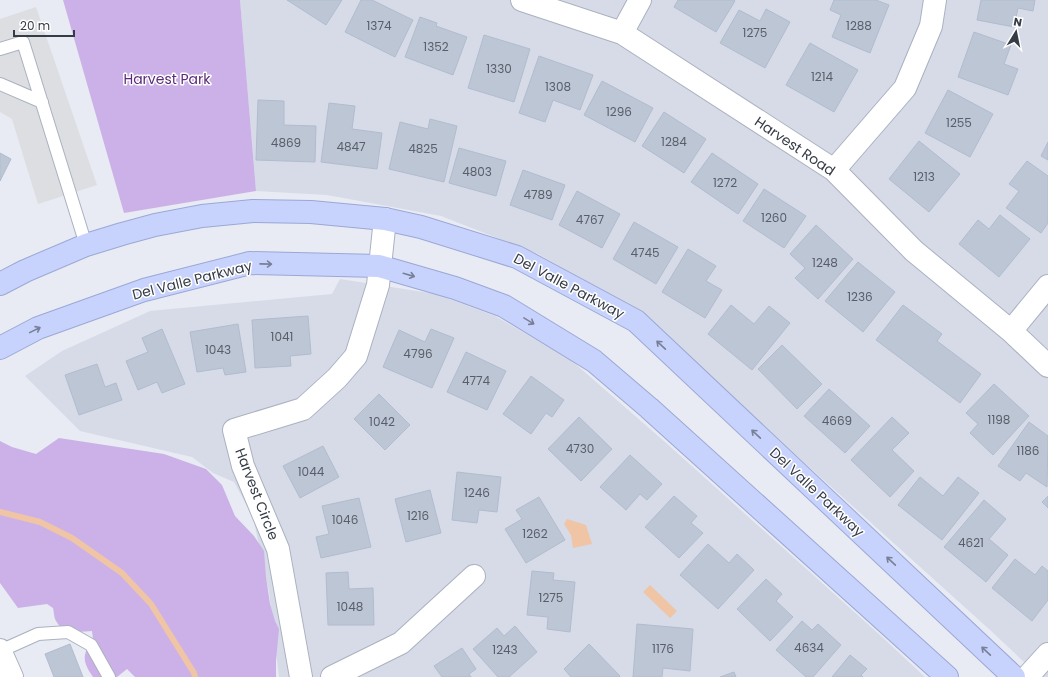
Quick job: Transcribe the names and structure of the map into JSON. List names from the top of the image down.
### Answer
{
  "streets": {
    "main road": ["Del Valle Parkway"],
    "street": ["Harvest Road", "Harvest Circle"]
  },
  "crossings": [
    ["Del Valle Parkway", "Harvest Circle"]
  ],
  "parks": ["Harvest Park"],
  "house_numbers": [
    "1374",
    "1288",
    "1275",
    "1352",
    "1330",
    "1214",
    "1308",
    "1296",
    "1255",
    "1284",
    "4869",
    "4847",
    "4825",
    "4803",
    "1213",
    "1272",
    "4789",
    "1260",
    "4767",
    "4745",
    "1248",
    "1236",
    "1041",
    "1043",
    "4796",
    "4774",
    "1198",
    "4669",
    "1042",
    "4730",
    "1186",
    "1044",
    "1246",
    "1216",
    "1046",
    "1262",
    "4621",
    "1275",
    "1048",
    "4634",
    "1176",
    "1243"
  ],
  "scale_bar": "20 m",
  "north": "top"
}
